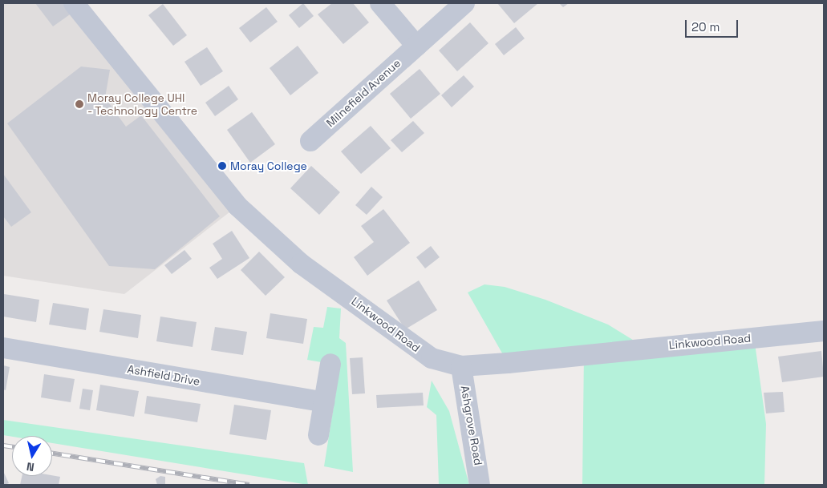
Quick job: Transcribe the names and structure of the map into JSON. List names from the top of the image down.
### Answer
{
  "streets": {
    "street": [
      "Milnefield Avenue",
      "Linkwood Road",
      "Ashfield Drive",
      "Ashgrove Road"
    ]
  },
  "crossings": [
    ["Linkwood Road", "Ashgrove Road"]
  ],
  "places": ["Moray College UHI - Technology Centre", "Moray College"],
  "scale_bar": "20 m",
  "north": "bottom"
}
